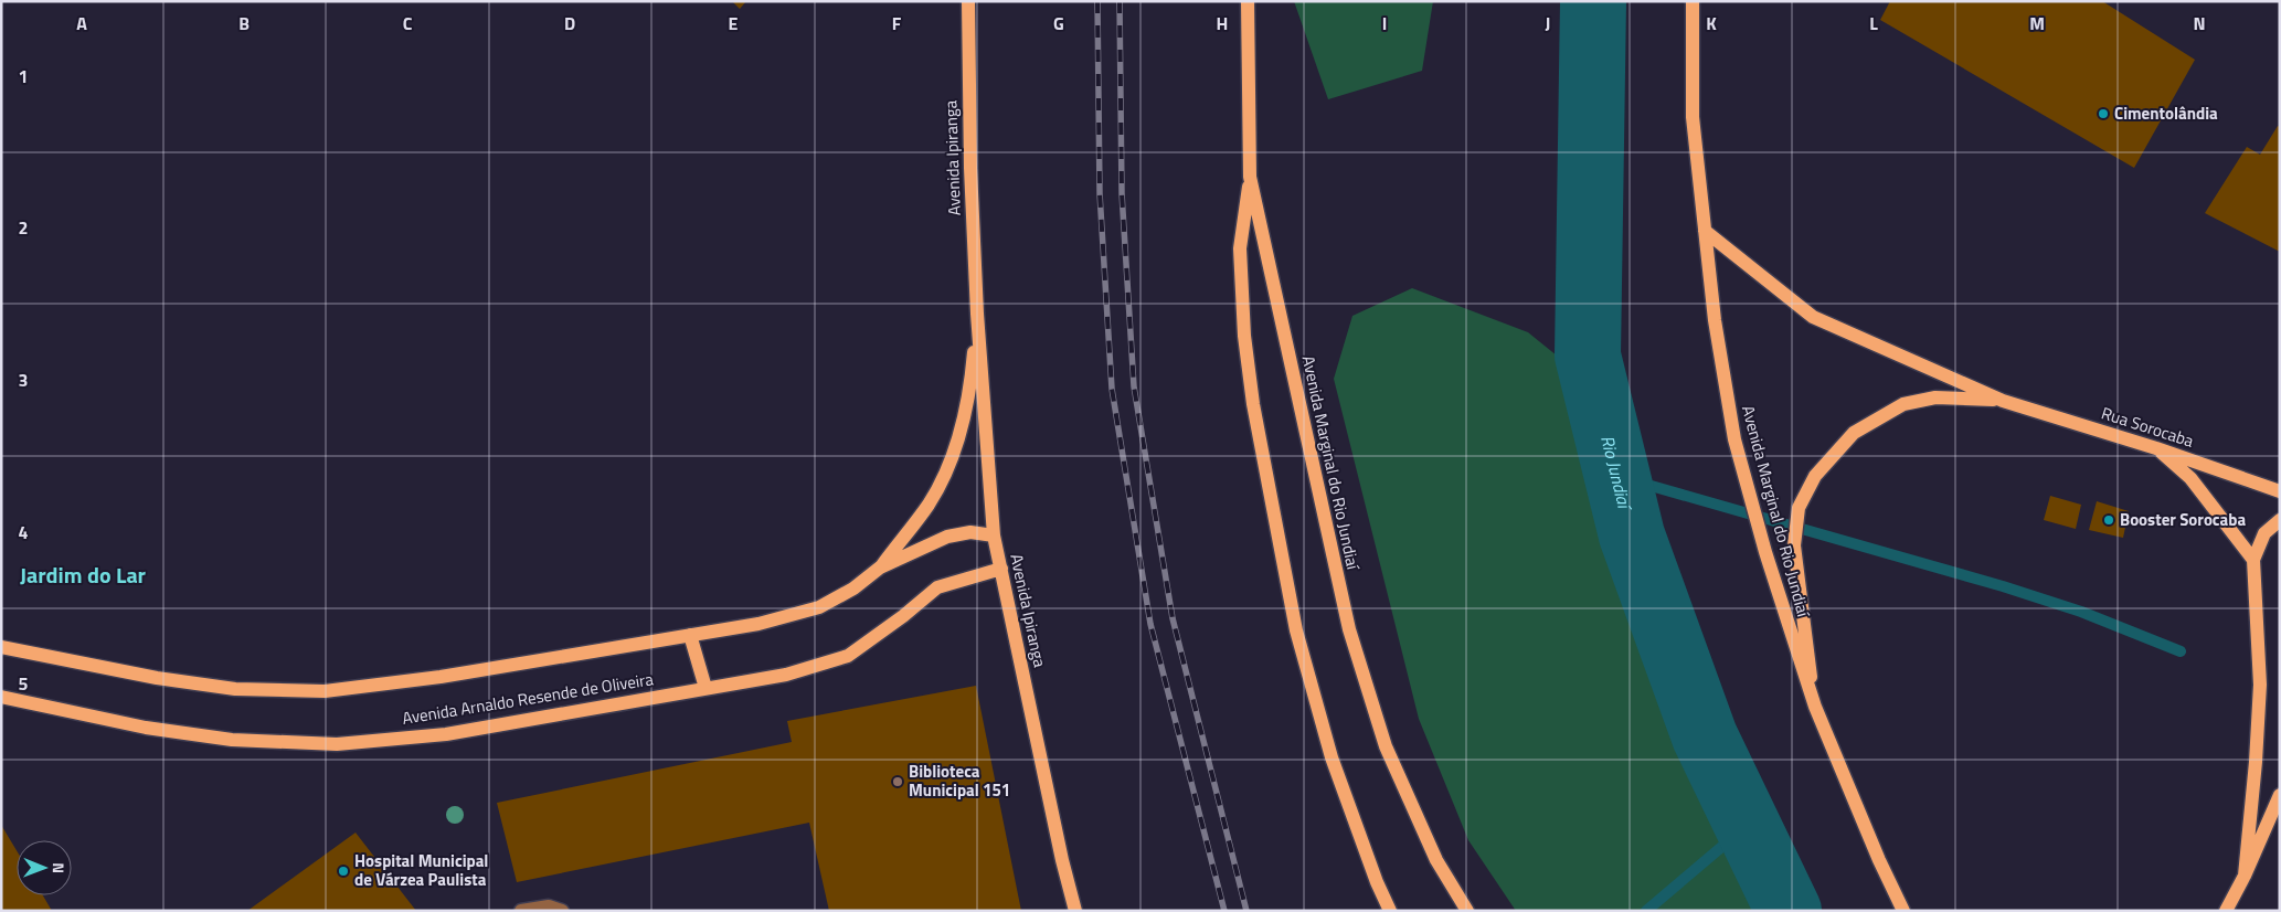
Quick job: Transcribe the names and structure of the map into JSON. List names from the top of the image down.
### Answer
{
  "streets": {
    "main road": [
      "Avenida Ipiranga",
      "Rua Sorocaba",
      "Avenida Marginal do Rio Jundiaí",
      "Avenida Arnaldo Resende de Oliveira"
    ]
  },
  "crossings": [
    ["Avenida Ipiranga", "Avenida Arnaldo Resende de Oliveira"]
  ],
  "districts": ["Jardim do Lar"],
  "water": ["Rio Jundiaí"],
  "places": [
    "Cimentolândia",
    "Booster Sorocaba",
    "Biblioteca Municipal 151",
    "Hospital Municipal de Várzea Paulista"
  ],
  "north": "right",
  "grid": {
    "columns": [
      "A",
      "B",
      "C",
      "D",
      "E",
      "F",
      "G",
      "H",
      "I",
      "J",
      "K",
      "L",
      "M",
      "N"
    ],
    "rows": [
      "1",
      "2",
      "3",
      "4",
      "5"
    ]
  }
}
